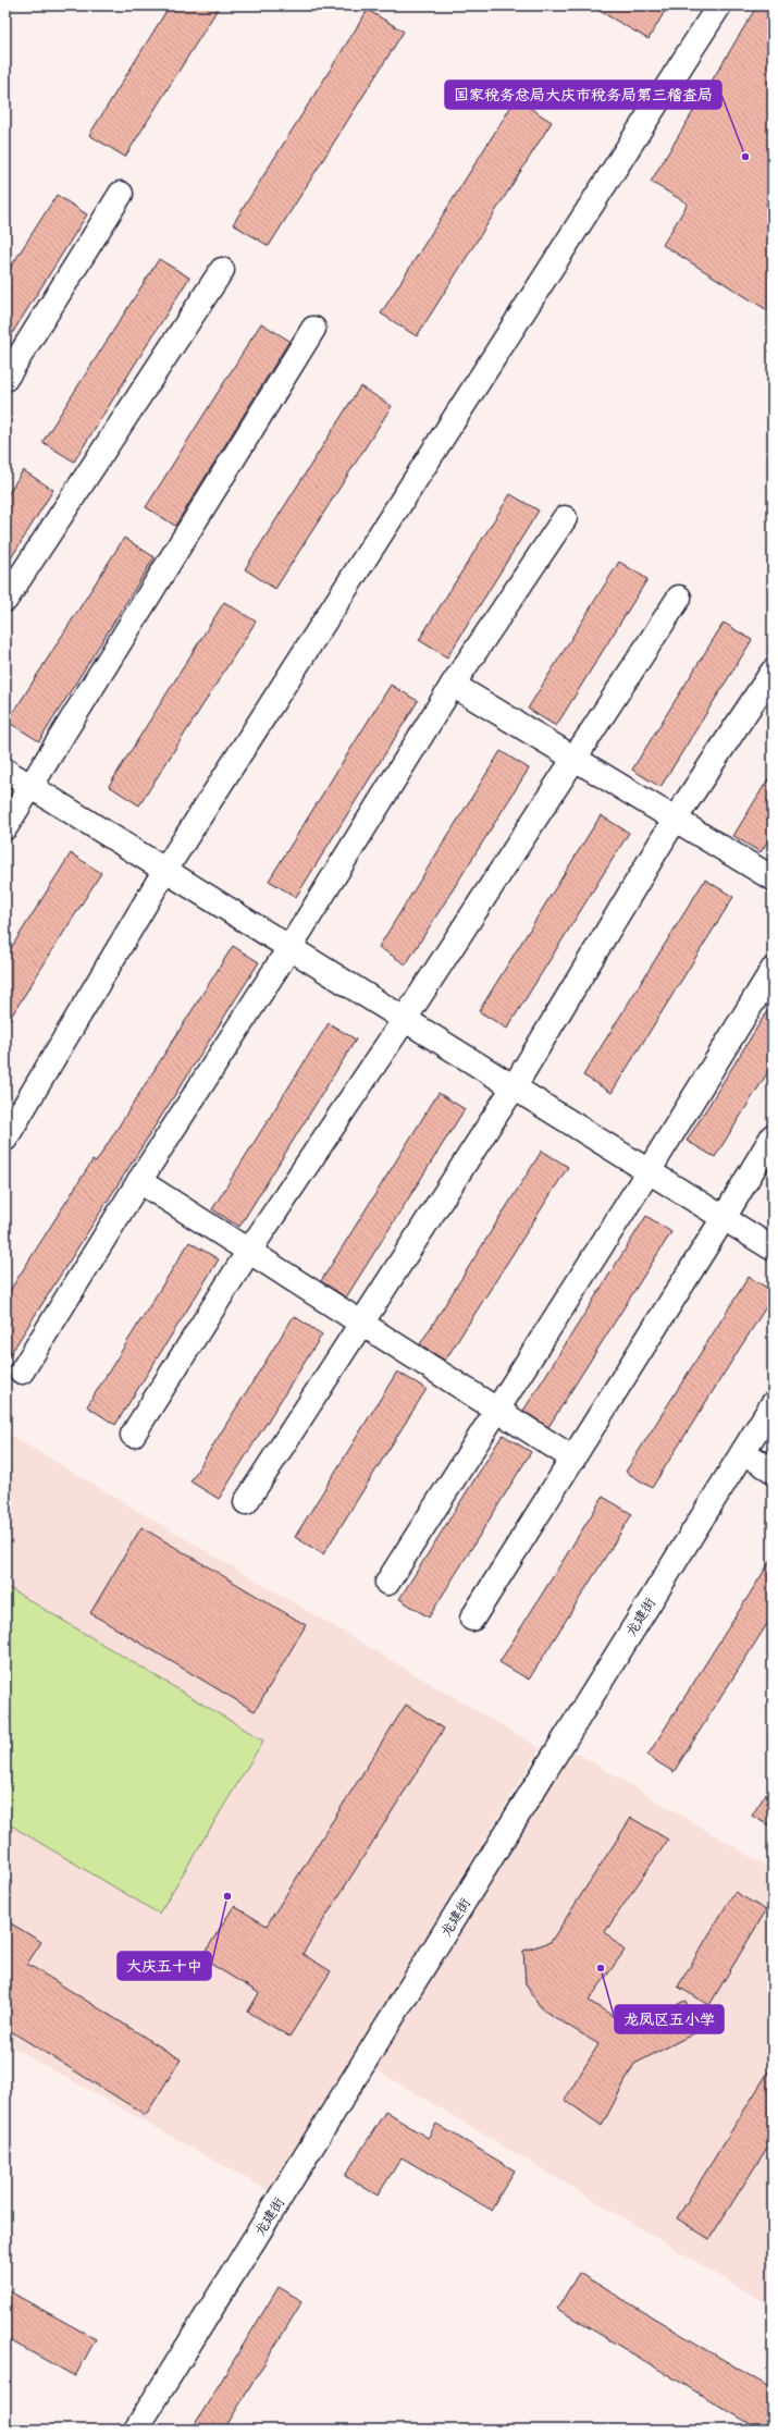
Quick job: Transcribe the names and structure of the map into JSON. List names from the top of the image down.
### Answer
{
  "streets": {
    "street": ["龙建街"]
  },
  "places": ["国家税务总局大庆市税务局第三稽查局", "大庆五十中", "龙凤区五小学"]
}
